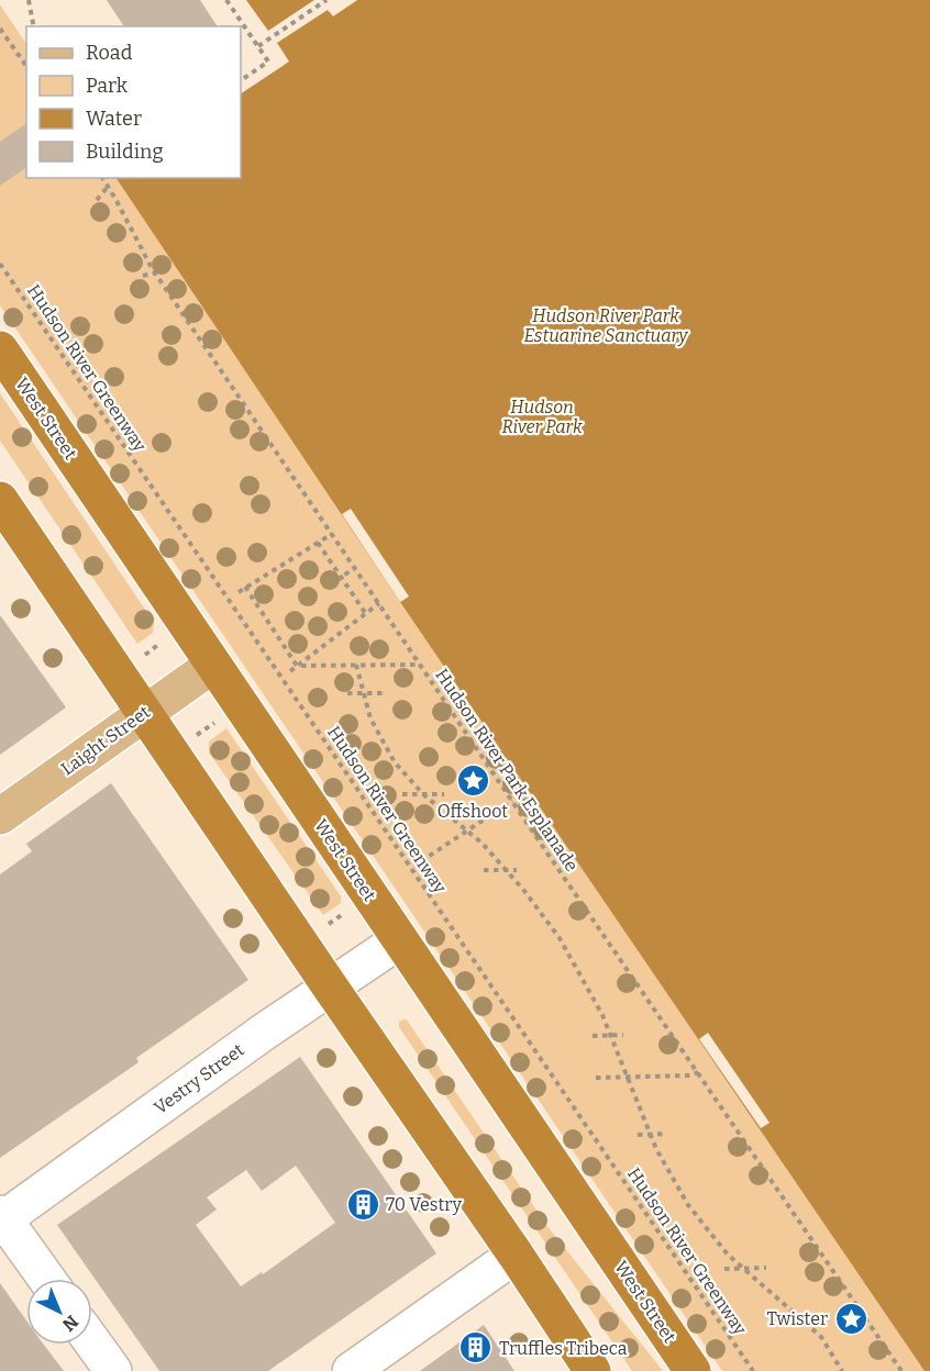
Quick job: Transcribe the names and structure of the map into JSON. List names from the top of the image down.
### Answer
{
  "streets": {
    "highway": ["West Street"],
    "main road": ["Laight Street"],
    "street": ["Vestry Street"],
    "path": ["Hudson River Greenway", "Hudson River Park Esplanade"]
  },
  "crossings": [
    ["West Street", "Laight Street"],
    ["West Street", "Vestry Street"]
  ],
  "parks": ["Hudson River Park Estuarine Sanctuary", "Hudson River Park"],
  "places": {
    "place": ["Offshoot", "Twister"],
    "building": ["70 Vestry", "Truffles Tribeca"]
  },
  "legend": [
    "Road",
    "Park",
    "Water",
    "Building"
  ],
  "north": "bottom right"
}
